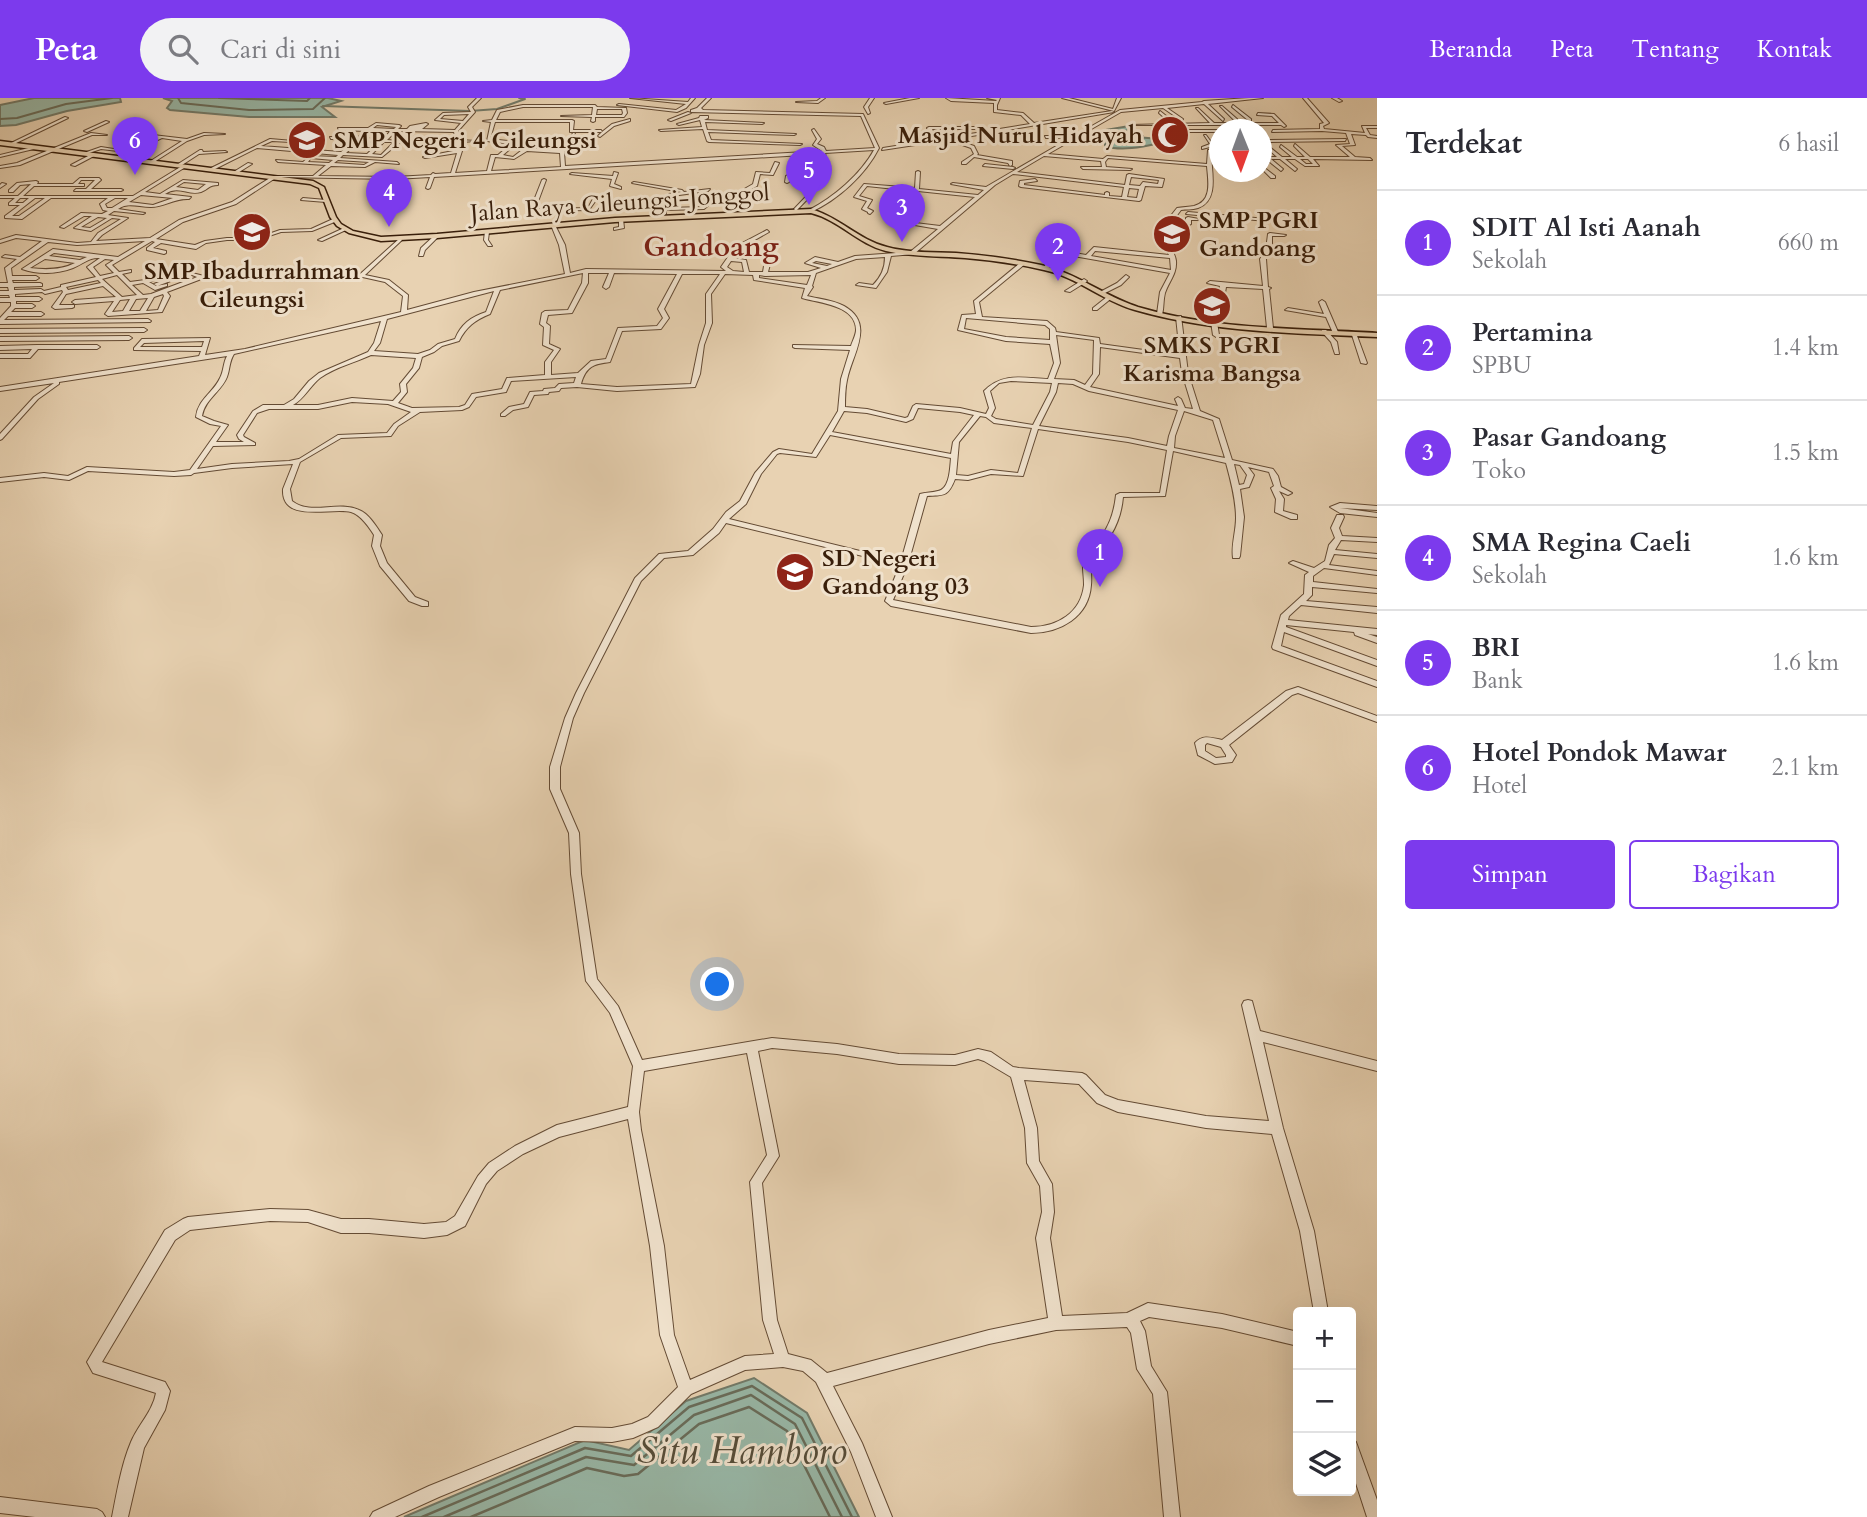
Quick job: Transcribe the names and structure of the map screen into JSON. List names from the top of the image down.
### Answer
{
  "streets": {
    "main road": ["Jalan Raya Cileungsi-Jonggol"]
  },
  "districts": ["Gandoang"],
  "water": ["Situ Hamboro"],
  "places": {
    "mosque": ["Masjid Nurul Hidayah"],
    "school or university": [
      "SMP Negeri 4 Cileungsi",
      "SMP Ibadurrahman Cileungsi",
      "SMP PGRI Gandoang",
      "SMKS PGRI Karisma Bangsa",
      "SD Negeri Gandoang 03"
    ]
  },
  "north": "bottom",
  "page": {
    "header": "Peta",
    "search": "Cari di sini",
    "nav": [
      "Beranda",
      "Peta",
      "Tentang",
      "Kontak"
    ],
    "heading": ["Terdekat", "6 hasil"],
    "pins": [
      "6",
      "5",
      "4",
      "3",
      "2",
      "1"
    ],
    "list": [
      {
        "mark": "1",
        "name": "SDIT Al Isti Aanah",
        "note": "Sekolah",
        "value": "660 m"
      },
      {
        "mark": "2",
        "name": "Pertamina",
        "note": "SPBU",
        "value": "1.4 km"
      },
      {
        "mark": "3",
        "name": "Pasar Gandoang",
        "note": "Toko",
        "value": "1.5 km"
      },
      {
        "mark": "4",
        "name": "SMA Regina Caeli",
        "note": "Sekolah",
        "value": "1.6 km"
      },
      {
        "mark": "5",
        "name": "BRI",
        "note": "Bank",
        "value": "1.6 km"
      },
      {
        "mark": "6",
        "name": "Hotel Pondok Mawar",
        "note": "Hotel",
        "value": "2.1 km"
      }
    ],
    "buttons": ["Simpan", "Bagikan"],
    "map_buttons": ["+", "−"]
  }
}
